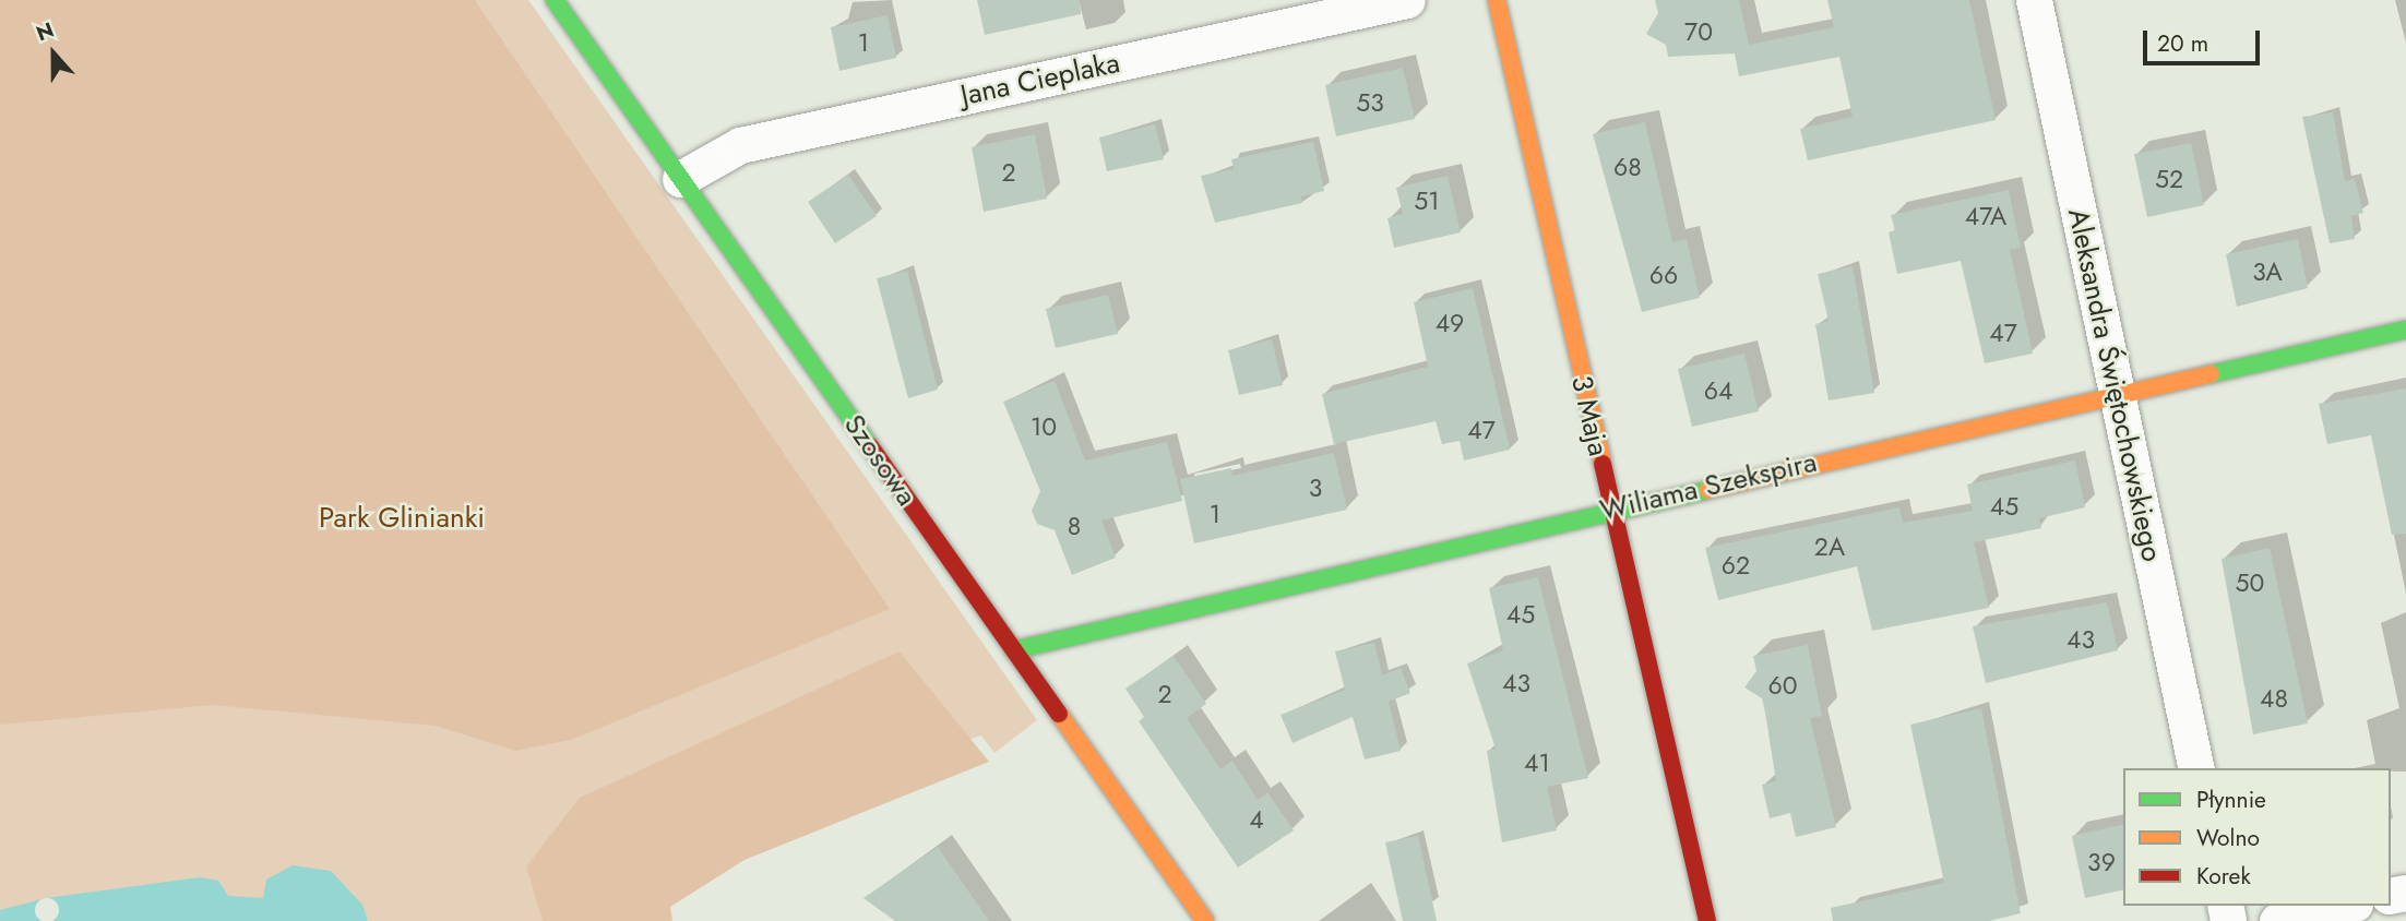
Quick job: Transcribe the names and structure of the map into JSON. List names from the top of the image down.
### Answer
{
  "streets": {
    "street": [
      "Jana Cieplaka",
      "Aleksandra Świętochowskiego",
      "3 Maja",
      "Szosowa",
      "Wiliama Szekspira"
    ]
  },
  "crossings": [
    ["Jana Cieplaka", "Szosowa"],
    ["Aleksandra Świętochowskiego", "Wiliama Szekspira"],
    ["3 Maja", "Wiliama Szekspira"],
    ["Szosowa", "Wiliama Szekspira"]
  ],
  "parks": ["Park Glinianki"],
  "house_numbers": [
    "70",
    "1",
    "53",
    "68",
    "2",
    "52",
    "51",
    "47A",
    "3A",
    "66",
    "49",
    "47",
    "64",
    "10",
    "47",
    "3",
    "45",
    "1",
    "8",
    "2A",
    "62",
    "50",
    "45",
    "43",
    "43",
    "60",
    "2",
    "48",
    "41",
    "4",
    "39"
  ],
  "legend": ["Płynnie", "Wolno", "Korek"],
  "scale_bar": "20 m",
  "north": "top"
}
